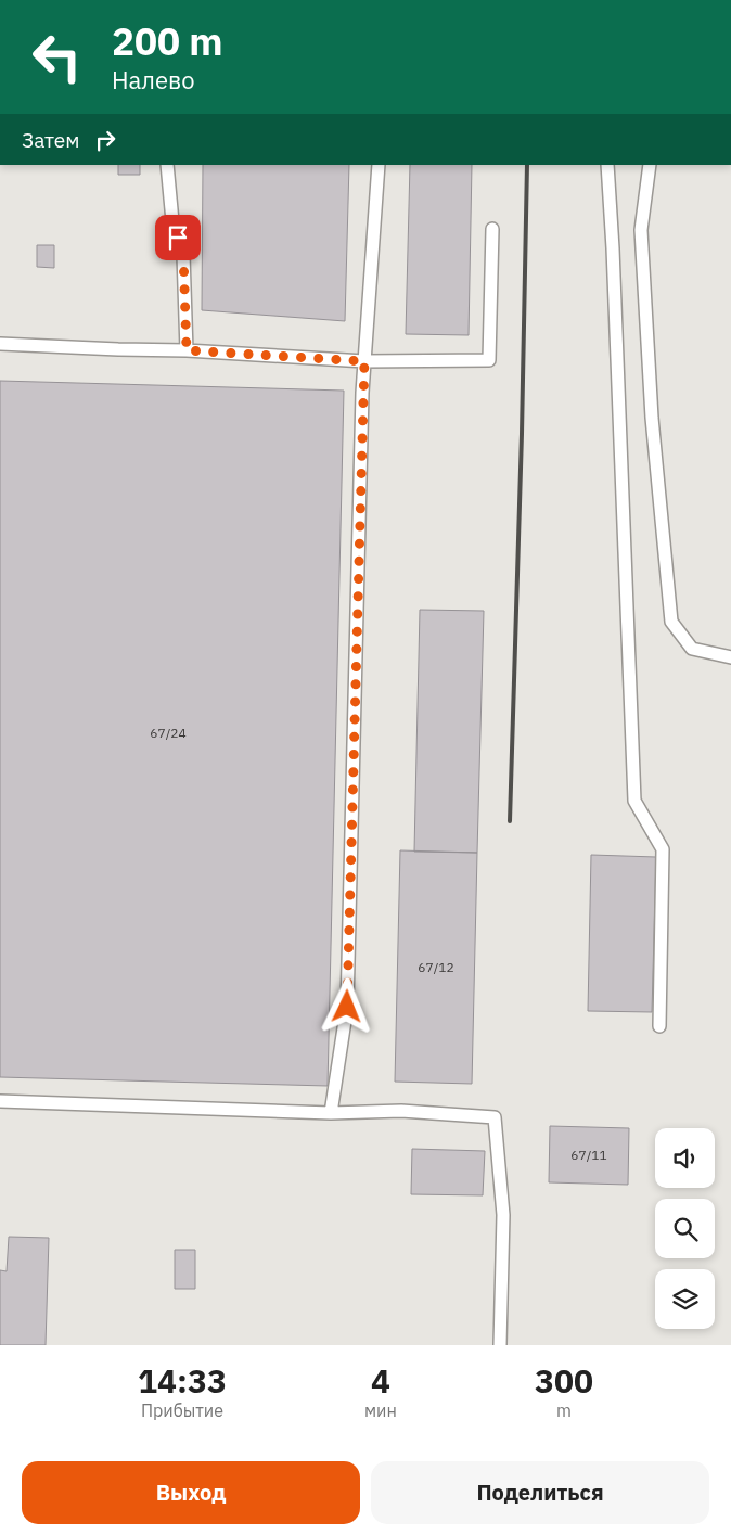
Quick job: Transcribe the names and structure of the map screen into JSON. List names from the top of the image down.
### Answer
{
  "house_numbers": ["67/24", "67/12", "67/11"],
  "page": {
    "turn": ["200 m", "Налево"],
    "then": "Затем",
    "eta": [
      "14:33",
      "Прибытие",
      "4",
      "мин",
      "300",
      "m"
    ],
    "buttons": ["Выход", "Поделиться"]
  }
}
